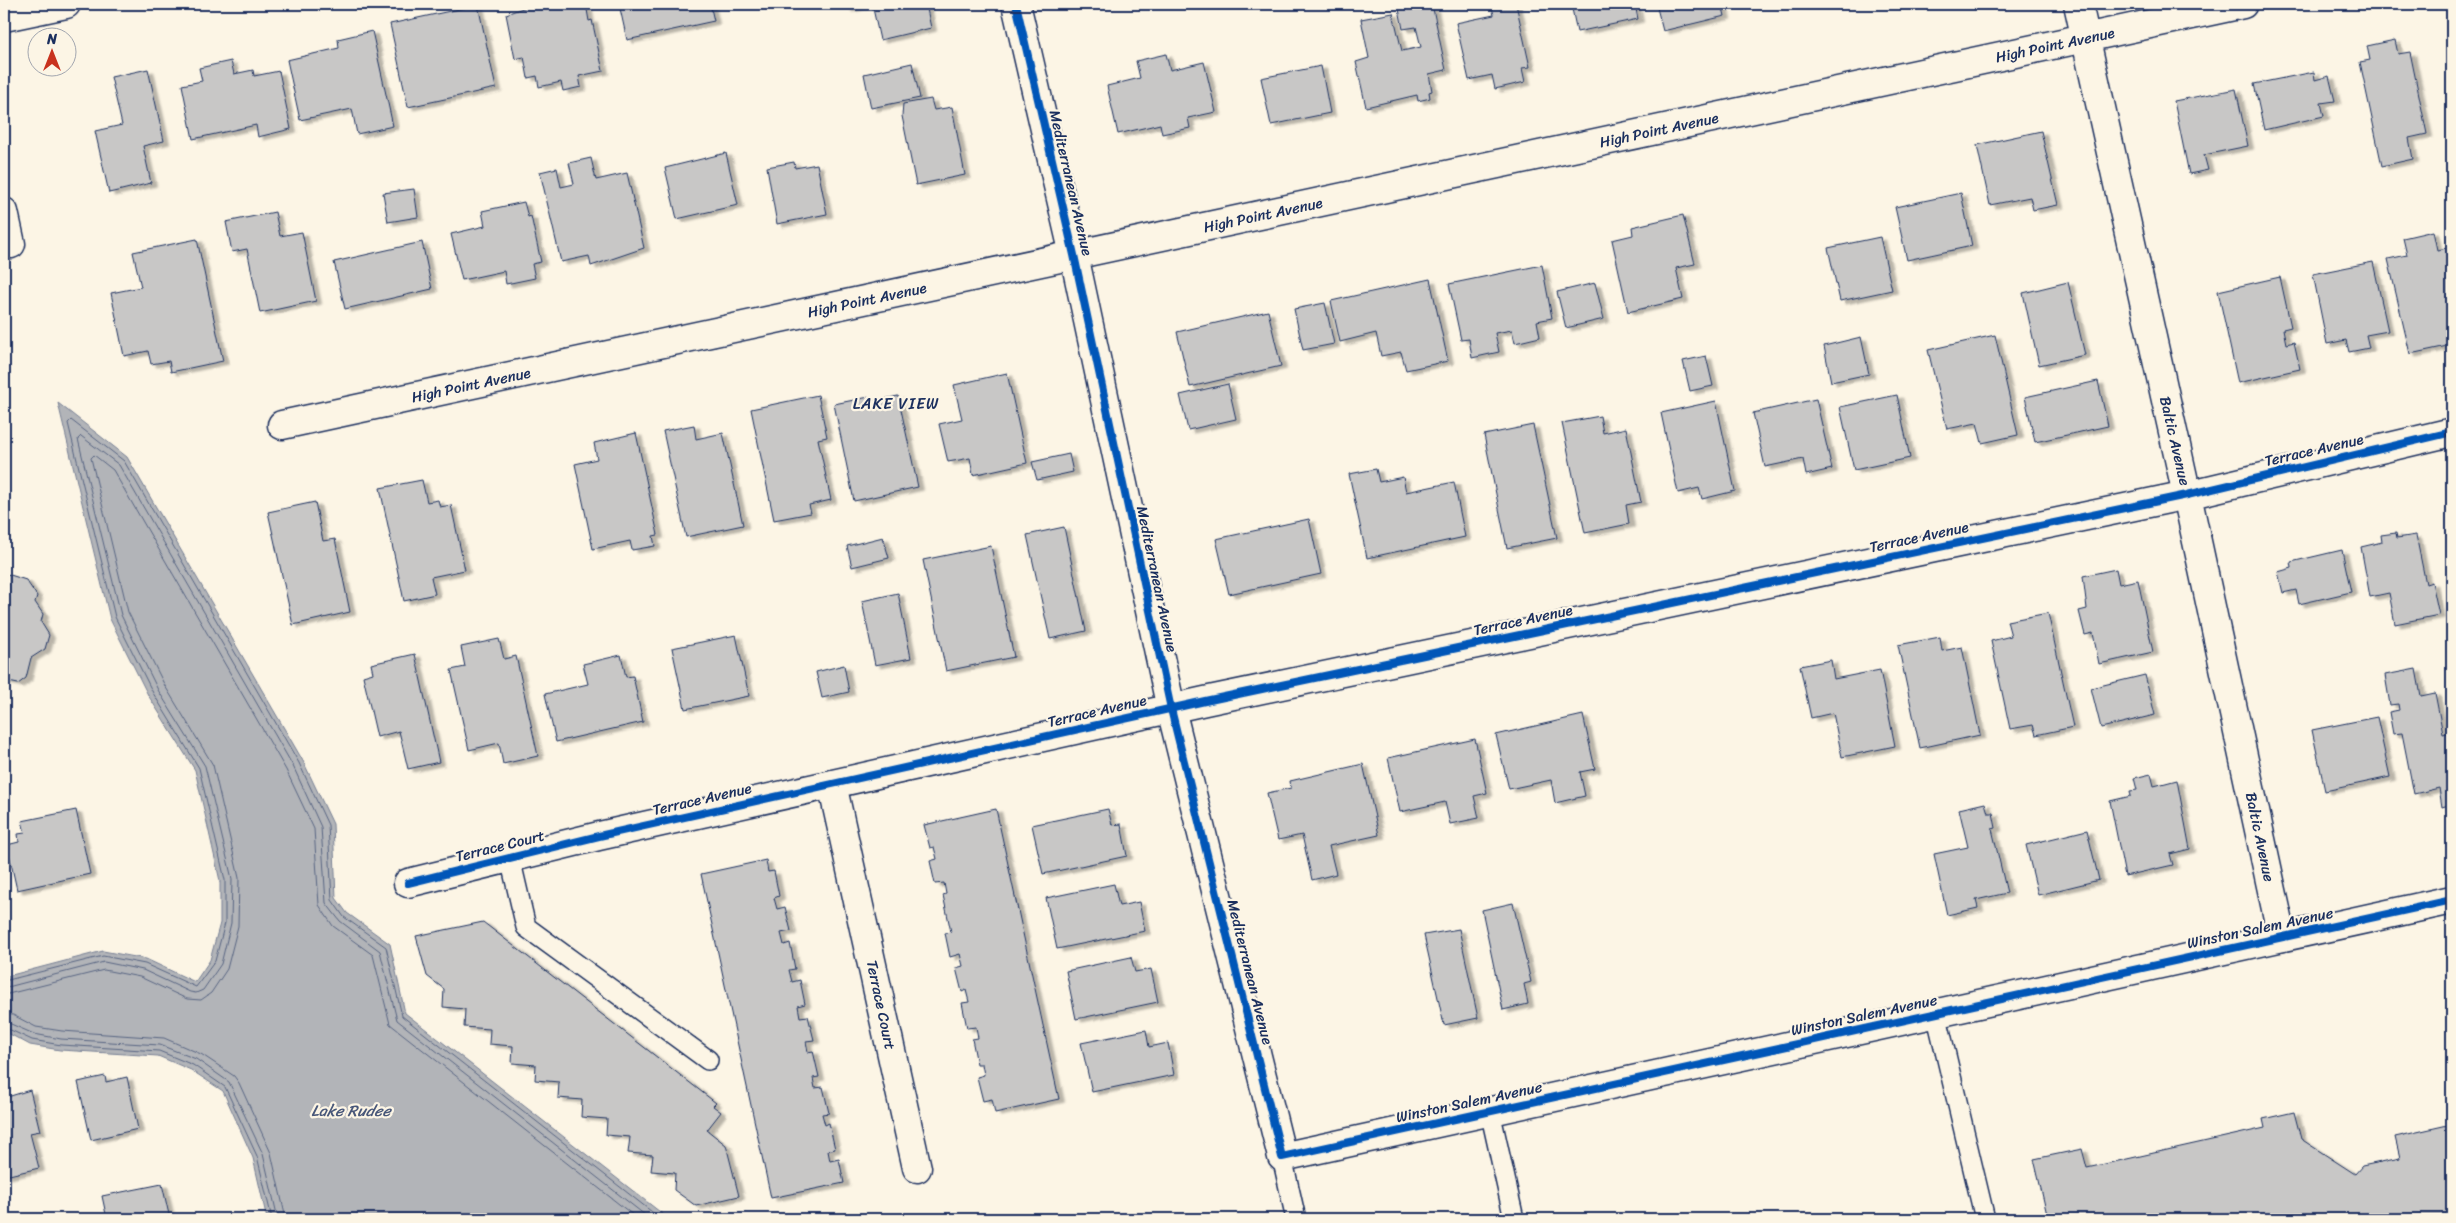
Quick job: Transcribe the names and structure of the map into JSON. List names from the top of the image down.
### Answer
{
  "streets": {
    "street": [
      "High Point Avenue",
      "Mediterranean Avenue",
      "Baltic Avenue",
      "Terrace Avenue",
      "Terrace Court",
      "Winston Salem Avenue"
    ]
  },
  "crossings": [
    ["High Point Avenue", "Mediterranean Avenue"],
    ["High Point Avenue", "Baltic Avenue"],
    ["Mediterranean Avenue", "Terrace Avenue"],
    ["Mediterranean Avenue", "Winston Salem Avenue"],
    ["Baltic Avenue", "Terrace Avenue"],
    ["Baltic Avenue", "Winston Salem Avenue"],
    ["Terrace Avenue", "Terrace Court"]
  ],
  "districts": ["LAKE VIEW"],
  "water": ["Lake Rudee"],
  "north": "top"
}
